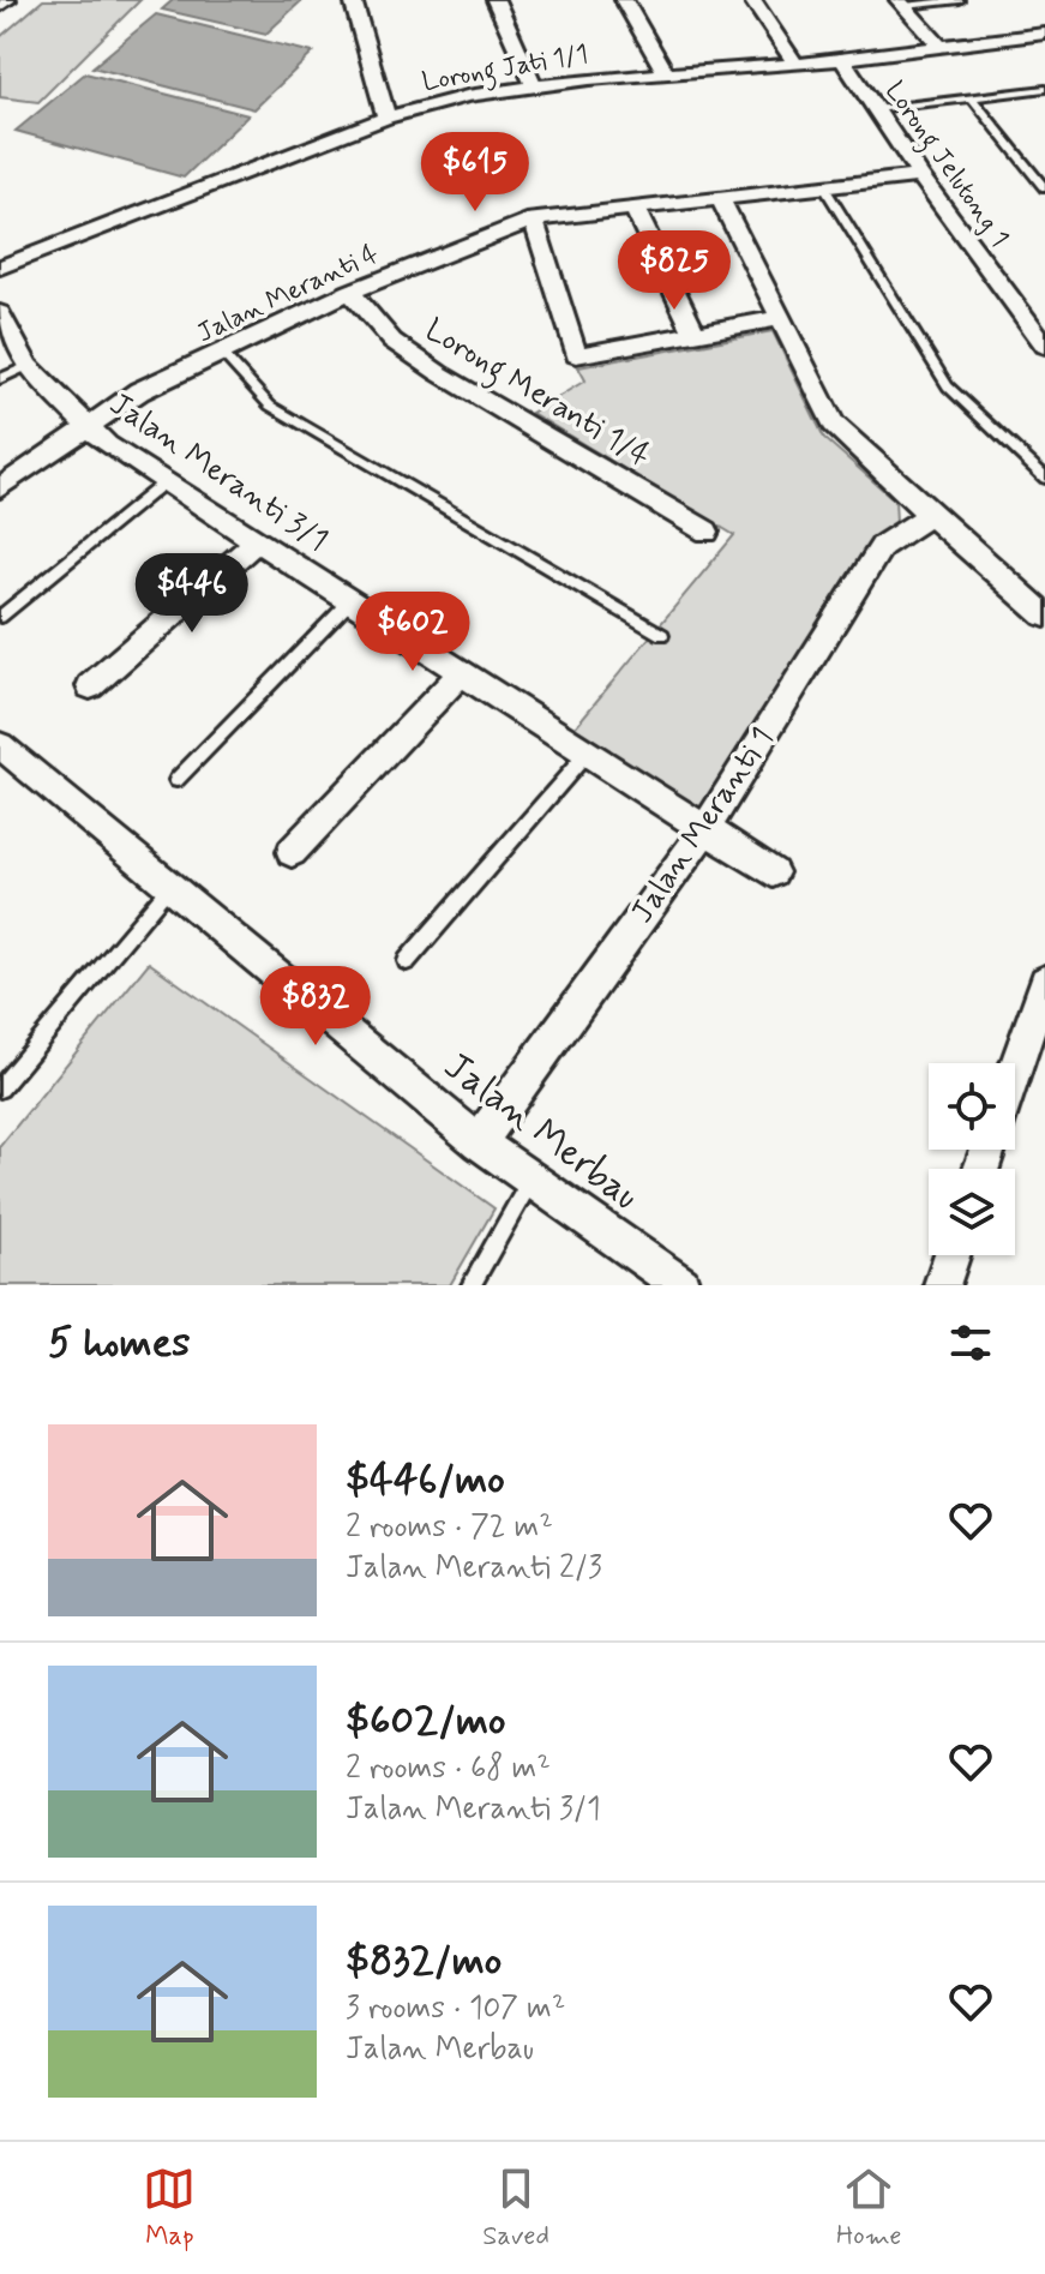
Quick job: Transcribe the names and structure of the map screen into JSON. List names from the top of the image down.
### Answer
{
  "streets": {
    "street": [
      "Lorong Jati 1/1",
      "Lorong Jelutong 1",
      "Jalan Meranti 4",
      "Lorong Meranti 1/4",
      "Jalan Meranti 3/1",
      "Jalan Meranti 1",
      "Jalan Merbau"
    ]
  },
  "crossings": [
    ["Lorong Jati 1/1", "Lorong Jelutong 1"],
    ["Lorong Jelutong 1", "Jalan Meranti 4"],
    ["Jalan Meranti 4", "Lorong Meranti 1/4"],
    ["Jalan Meranti 4", "Jalan Meranti 3/1"],
    ["Jalan Meranti 3/1", "Jalan Meranti 1"],
    ["Jalan Meranti 1", "Jalan Merbau"]
  ],
  "page": {
    "price": [
      "$615",
      "$825",
      "$446",
      "$602",
      "$832"
    ],
    "heading": "5 homes",
    "list": [
      {
        "name": "$446/mo",
        "note": "2 rooms · 72 m² · Jalan Meranti 2/3"
      },
      {
        "name": "$602/mo",
        "note": "2 rooms · 68 m² · Jalan Meranti 3/1"
      },
      {
        "name": "$832/mo",
        "note": "3 rooms · 107 m² · Jalan Merbau"
      }
    ],
    "tabs": ["Map", "Saved", "Home"]
  }
}
